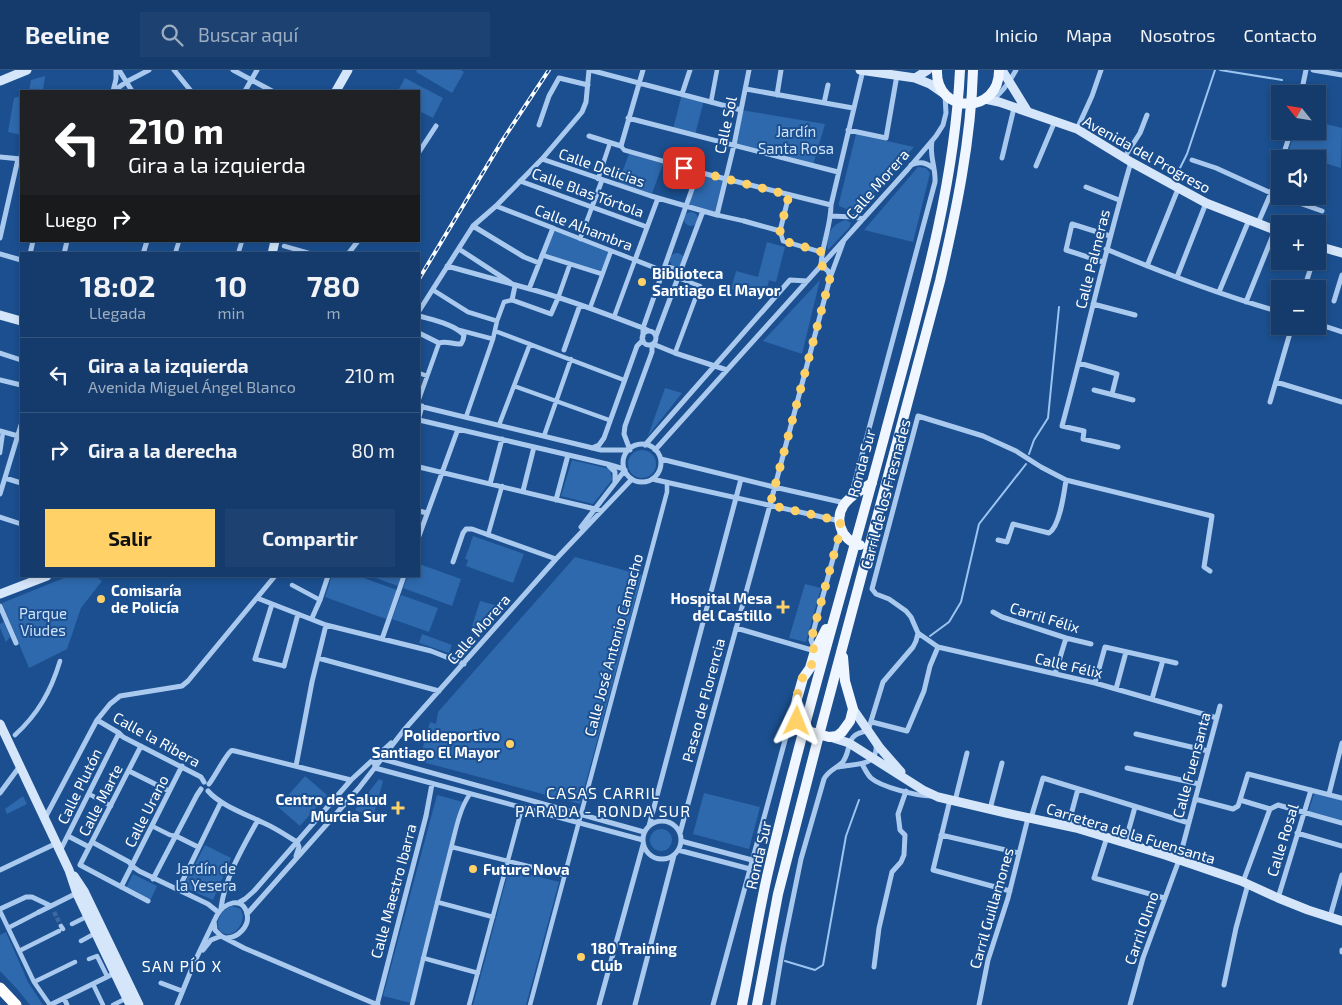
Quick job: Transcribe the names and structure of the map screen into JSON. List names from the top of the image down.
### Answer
{
  "streets": {
    "main road": ["Avenida del Progreso", "Ronda Sur", "Carretera de la Fuensanta"],
    "street": [
      "Calle Sol",
      "Calle Delicias",
      "Calle Morera",
      "Calle Blas Tórtola",
      "Calle Alhambra",
      "Calle Palmeras",
      "Carril de los Fresnades",
      "Carril Félix",
      "Calle José Antonio Camacho",
      "Calle Félix",
      "Paseo de Florencia",
      "Calle la Ribera",
      "Calle Fuensanta",
      "Calle Plutón",
      "Calle Marte",
      "Calle Urano",
      "Calle Rosal",
      "Calle Maestro Ibarra",
      "Carril Guillamones",
      "Carril Olmo"
    ]
  },
  "crossings": [
    ["Calle Sol", "Calle Delicias"],
    ["Avenida del Progreso", "Calle Palmeras"],
    ["Calle Morera", "Paseo de Florencia"],
    ["Carril de los Fresnades", "Calle Félix"],
    ["Calle Félix", "Calle Fuensanta"],
    ["Calle la Ribera", "Calle Plutón"],
    ["Calle la Ribera", "Calle Marte"],
    ["Calle la Ribera", "Calle Urano"],
    ["Calle Fuensanta", "Carretera de la Fuensanta"],
    ["Calle Fuensanta", "Carril Olmo"],
    ["Carretera de la Fuensanta", "Calle Rosal"],
    ["Carretera de la Fuensanta", "Carril Guillamones"],
    ["Carretera de la Fuensanta", "Carril Olmo"]
  ],
  "districts": ["CASAS CARRIL PARADA - RONDA SUR", "SAN PÍO X"],
  "parks": ["Jardín Santa Rosa", "Parque Viudes", "Jardín de la Yesera"],
  "places": {
    "other": [
      "Biblioteca Santiago El Mayor",
      "Comisaría de Policía",
      "Polideportivo Santiago El Mayor",
      "Future Nova",
      "180 Training Club"
    ],
    "health": ["Hospital Mesa del Castillo", "Centro de Salud Murcia Sur"]
  },
  "north": "top left",
  "page": {
    "header": "Beeline",
    "search": "Buscar aquí",
    "nav": [
      "Inicio",
      "Mapa",
      "Nosotros",
      "Contacto"
    ],
    "map_buttons": ["+", "−"],
    "turn": ["210 m", "Gira a la izquierda"],
    "then": "Luego",
    "eta": [
      "18:02",
      "Llegada",
      "10",
      "min",
      "780",
      "m"
    ],
    "list": [
      {
        "name": "Gira a la izquierda",
        "note": "Avenida Miguel Ángel Blanco",
        "value": "210 m"
      },
      {
        "name": "Gira a la derecha",
        "value": "80 m"
      }
    ],
    "buttons": ["Salir", "Compartir"]
  }
}
